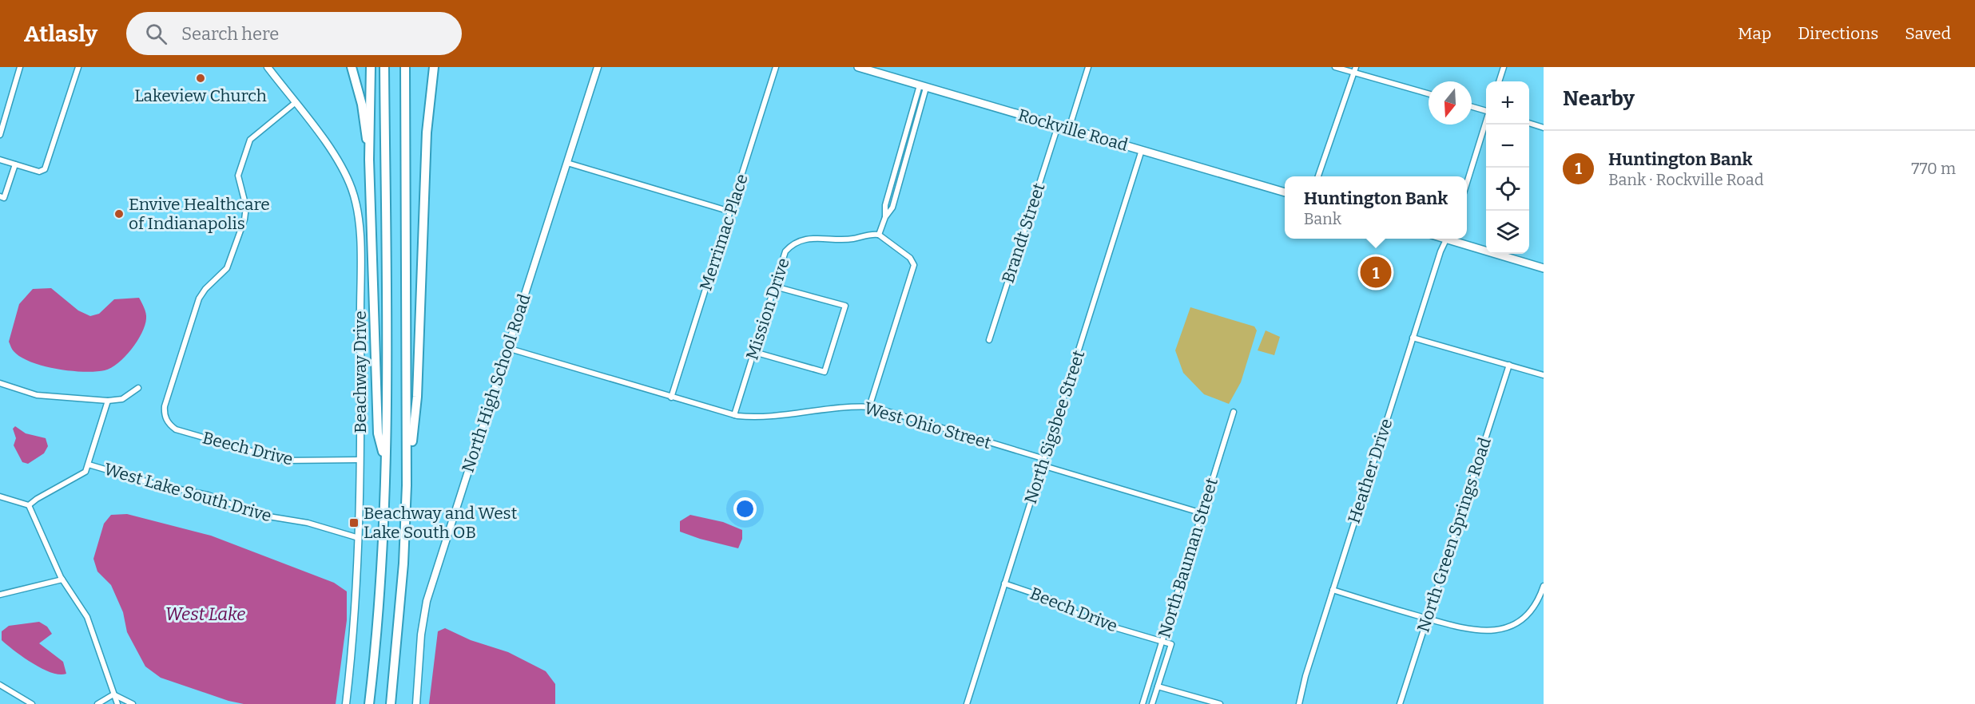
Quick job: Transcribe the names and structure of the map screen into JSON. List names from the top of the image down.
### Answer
{
  "streets": {
    "main road": ["Rockville Road"],
    "street": [
      "Merrimac Place",
      "Brandt Street",
      "Mission Drive",
      "Beachway Drive",
      "North High School Road",
      "West Ohio Street",
      "North Sigsbee Street",
      "Beech Drive",
      "Heather Drive",
      "West Lake South Drive",
      "North Green Springs Road",
      "North Bauman Street"
    ]
  },
  "crossings": [
    ["Rockville Road", "Brandt Street"],
    ["Rockville Road", "North Sigsbee Street"],
    ["Merrimac Place", "West Ohio Street"],
    ["Mission Drive", "West Ohio Street"],
    ["Beachway Drive", "Beech Drive"],
    ["Beachway Drive", "West Lake South Drive"],
    ["North High School Road", "West Ohio Street"],
    ["West Ohio Street", "North Sigsbee Street"],
    ["West Ohio Street", "North Bauman Street"],
    ["North Sigsbee Street", "Beech Drive"],
    ["Beech Drive", "North Bauman Street"]
  ],
  "water": ["West Lake"],
  "places": {
    "other": ["Lakeview Church", "Envive Healthcare of Indianapolis"],
    "transit": ["Beachway and West Lake South OB"]
  },
  "north": "bottom",
  "page": {
    "header": "Atlasly",
    "search": "Search here",
    "nav": ["Map", "Directions", "Saved"],
    "heading": "Nearby",
    "map_buttons": ["+", "−"],
    "list": [
      {
        "mark": "1",
        "name": "Huntington Bank",
        "note": "Bank · Rockville Road",
        "value": "770 m"
      }
    ],
    "popup": ["Huntington Bank", "Bank"],
    "pins": "1"
  }
}
